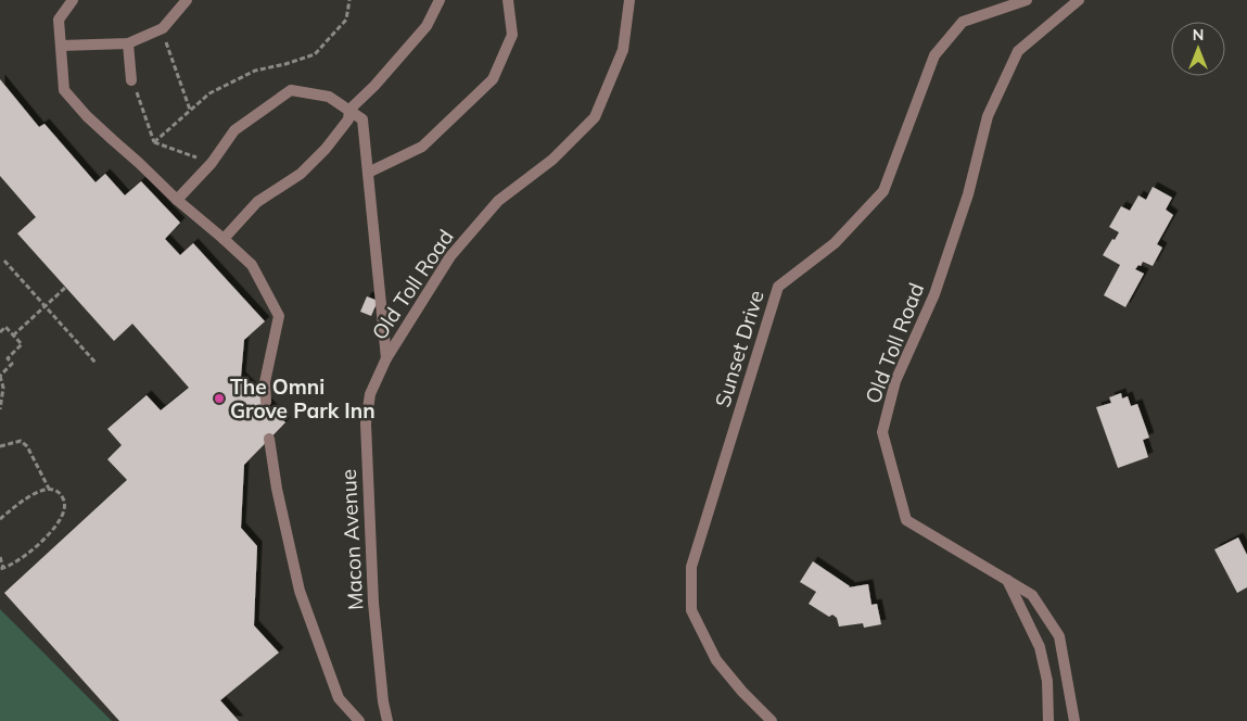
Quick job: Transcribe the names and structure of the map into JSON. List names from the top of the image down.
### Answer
{
  "streets": {
    "street": ["Old Toll Road", "Sunset Drive", "Macon Avenue"]
  },
  "crossings": [
    ["Old Toll Road", "Macon Avenue"]
  ],
  "places": ["The Omni Grove Park Inn"],
  "north": "top"
}
